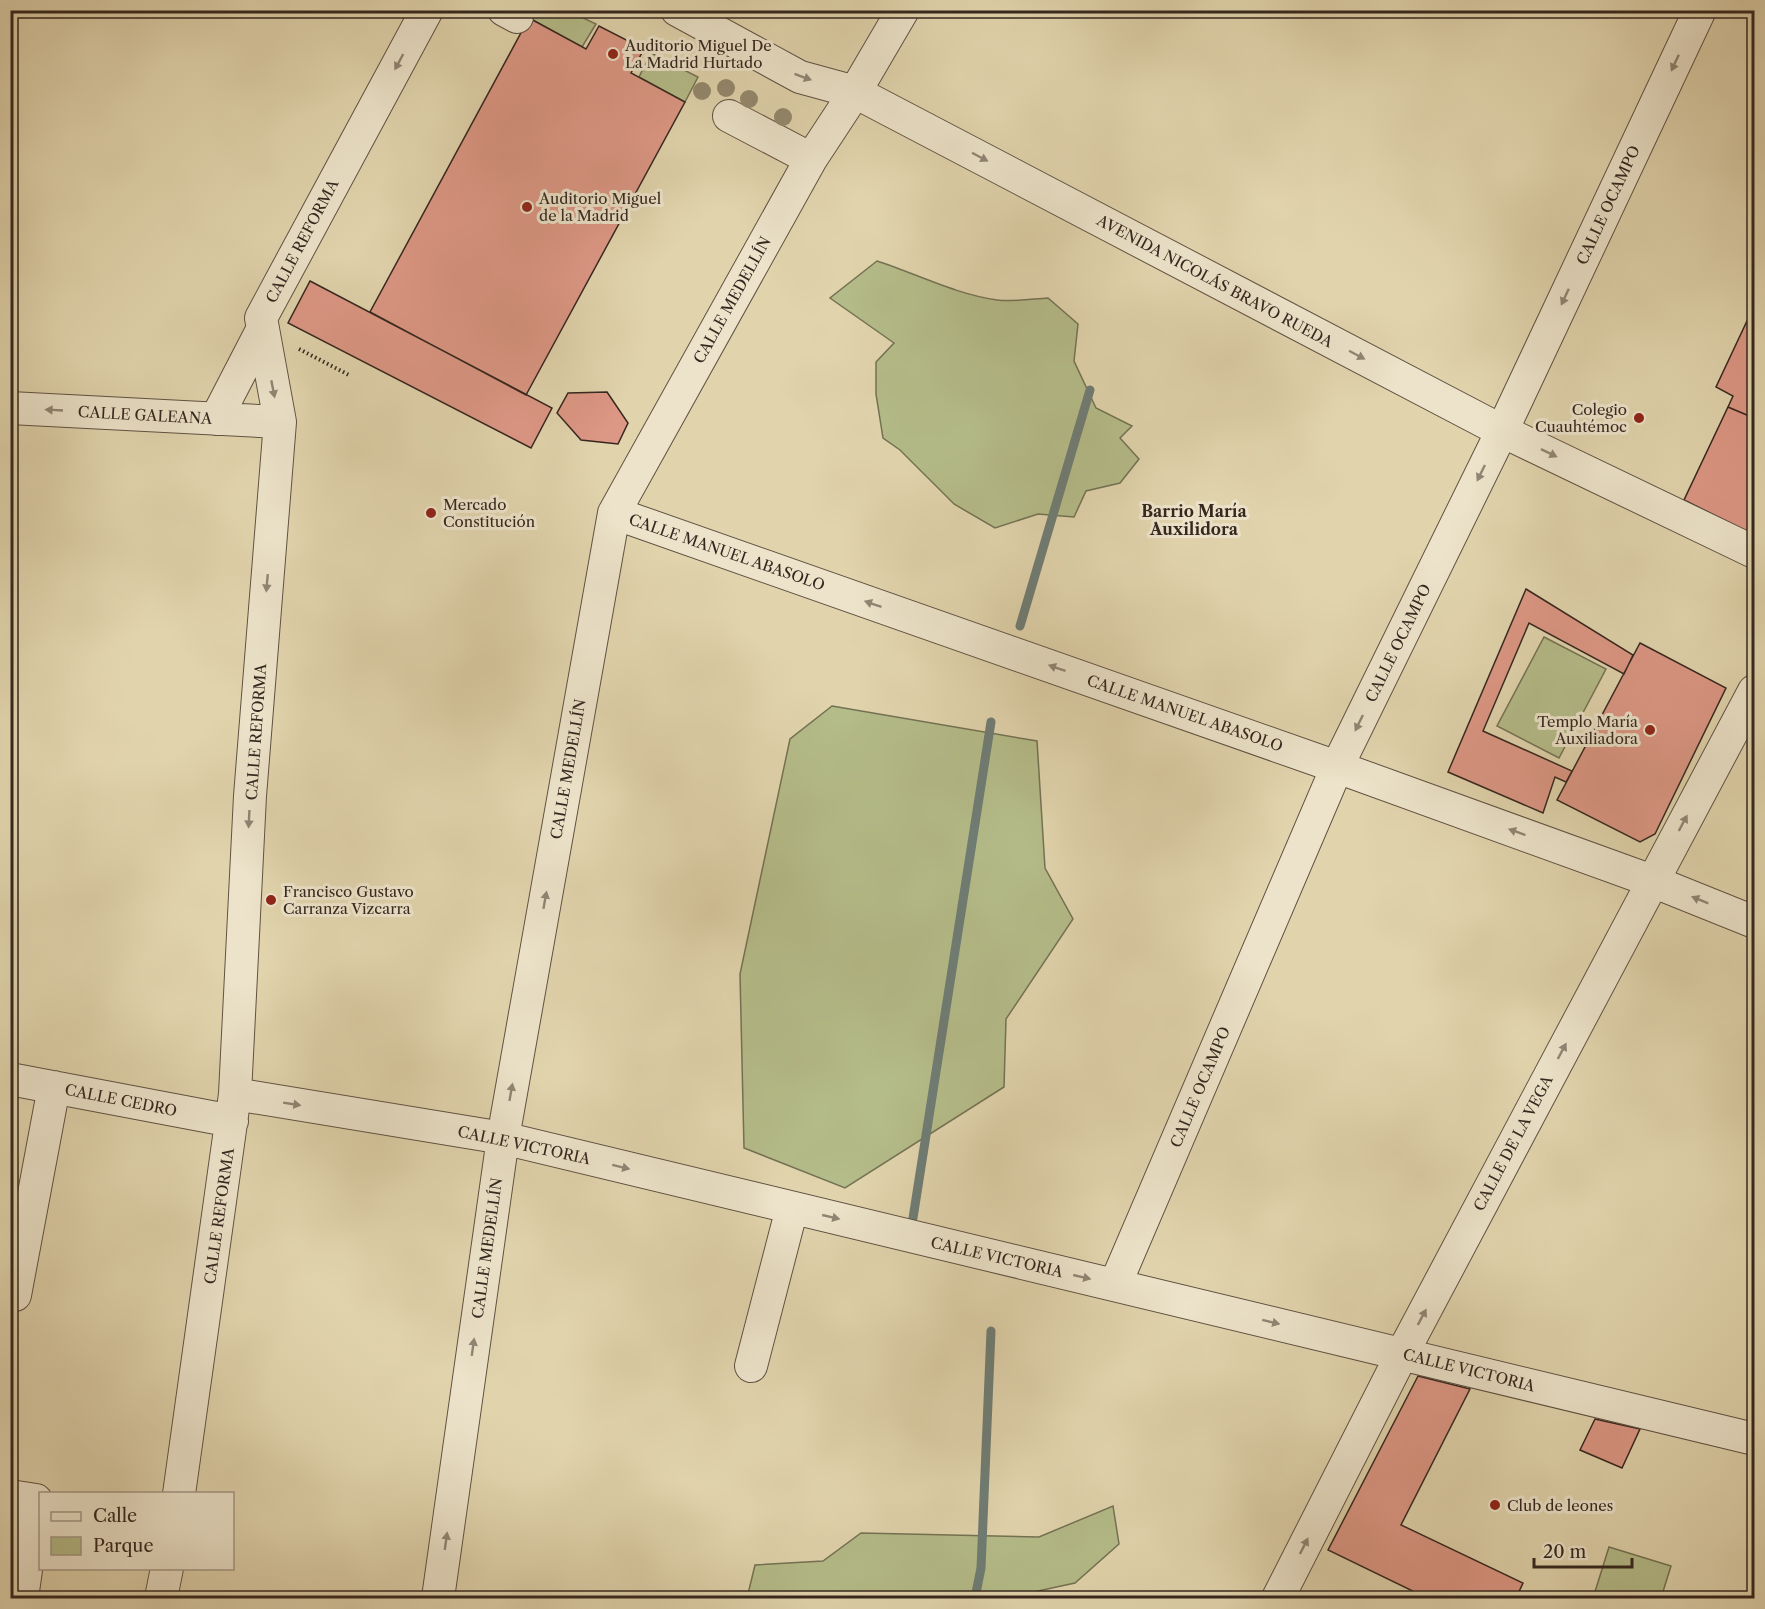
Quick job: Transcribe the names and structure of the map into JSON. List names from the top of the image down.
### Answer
{
  "streets": {
    "street": [
      "CALLE OCAMPO",
      "CALLE REFORMA",
      "AVENIDA NICOLÁS BRAVO RUEDA",
      "CALLE MEDELLÍN",
      "CALLE GALEANA",
      "CALLE MANUEL ABASOLO",
      "CALLE CEDRO",
      "CALLE DE LA VEGA",
      "CALLE VICTORIA"
    ]
  },
  "crossings": [
    ["CALLE OCAMPO", "AVENIDA NICOLÁS BRAVO RUEDA"],
    ["CALLE OCAMPO", "CALLE MANUEL ABASOLO"],
    ["CALLE OCAMPO", "CALLE VICTORIA"],
    ["CALLE REFORMA", "CALLE GALEANA"],
    ["CALLE REFORMA", "CALLE CEDRO"],
    ["CALLE REFORMA", "CALLE VICTORIA"],
    ["AVENIDA NICOLÁS BRAVO RUEDA", "CALLE MEDELLÍN"],
    ["CALLE MEDELLÍN", "CALLE MANUEL ABASOLO"],
    ["CALLE MEDELLÍN", "CALLE VICTORIA"],
    ["CALLE MANUEL ABASOLO", "CALLE DE LA VEGA"],
    ["CALLE CEDRO", "CALLE VICTORIA"],
    ["CALLE DE LA VEGA", "CALLE VICTORIA"]
  ],
  "one_way": [
    "CALLE OCAMPO",
    "CALLE REFORMA",
    "AVENIDA NICOLÁS BRAVO RUEDA",
    "CALLE MEDELLÍN",
    "CALLE GALEANA",
    "CALLE MANUEL ABASOLO",
    "CALLE DE LA VEGA",
    "CALLE VICTORIA"
  ],
  "districts": ["Barrio María Auxilidora"],
  "places": [
    "Auditorio Miguel De La Madrid Hurtado",
    "Auditorio Miguel de la Madrid",
    "Colegio Cuauhtémoc",
    "Mercado Constitución",
    "Templo María Auxiliadora",
    "Francisco Gustavo Carranza Vizcarra",
    "Club de leones"
  ],
  "legend": ["Calle", "Parque"],
  "scale_bar": "20 m"
}
